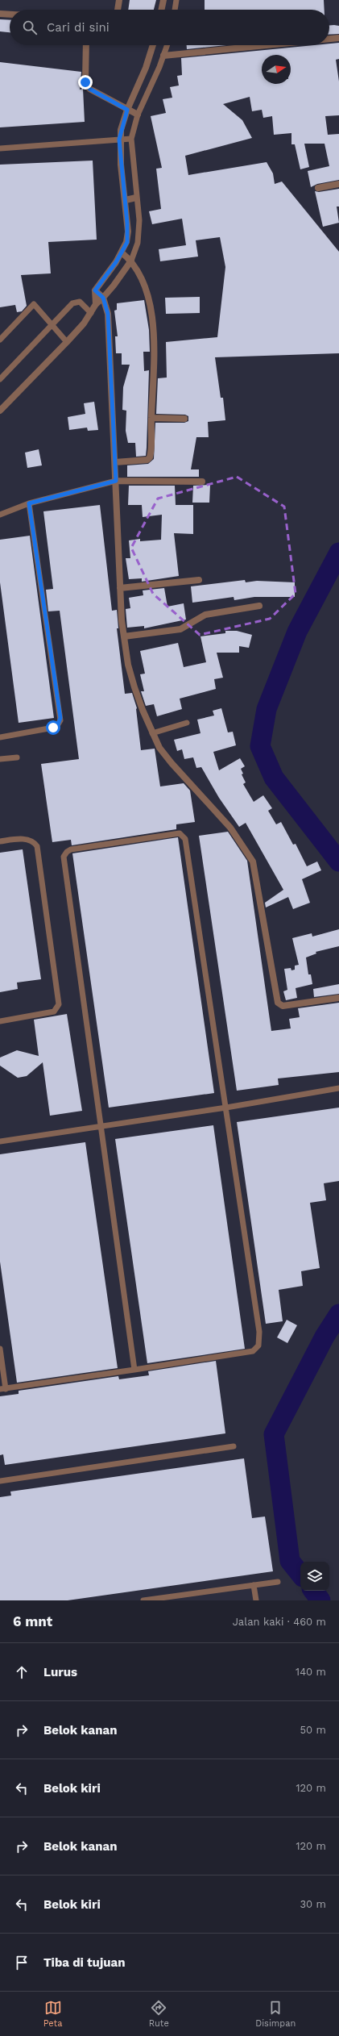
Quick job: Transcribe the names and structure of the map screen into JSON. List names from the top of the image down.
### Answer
{
  "north": "right",
  "page": {
    "search": "Cari di sini",
    "heading": ["6 mnt", "Jalan kaki · 460 m"],
    "list": [
      ["Lurus", "140 m"],
      ["Belok kanan", "50 m"],
      ["Belok kiri", "120 m"],
      ["Belok kanan", "120 m"],
      ["Belok kiri", "30 m"],
      "Tiba di tujuan"
    ],
    "nav": ["Peta", "Rute", "Disimpan"]
  }
}
